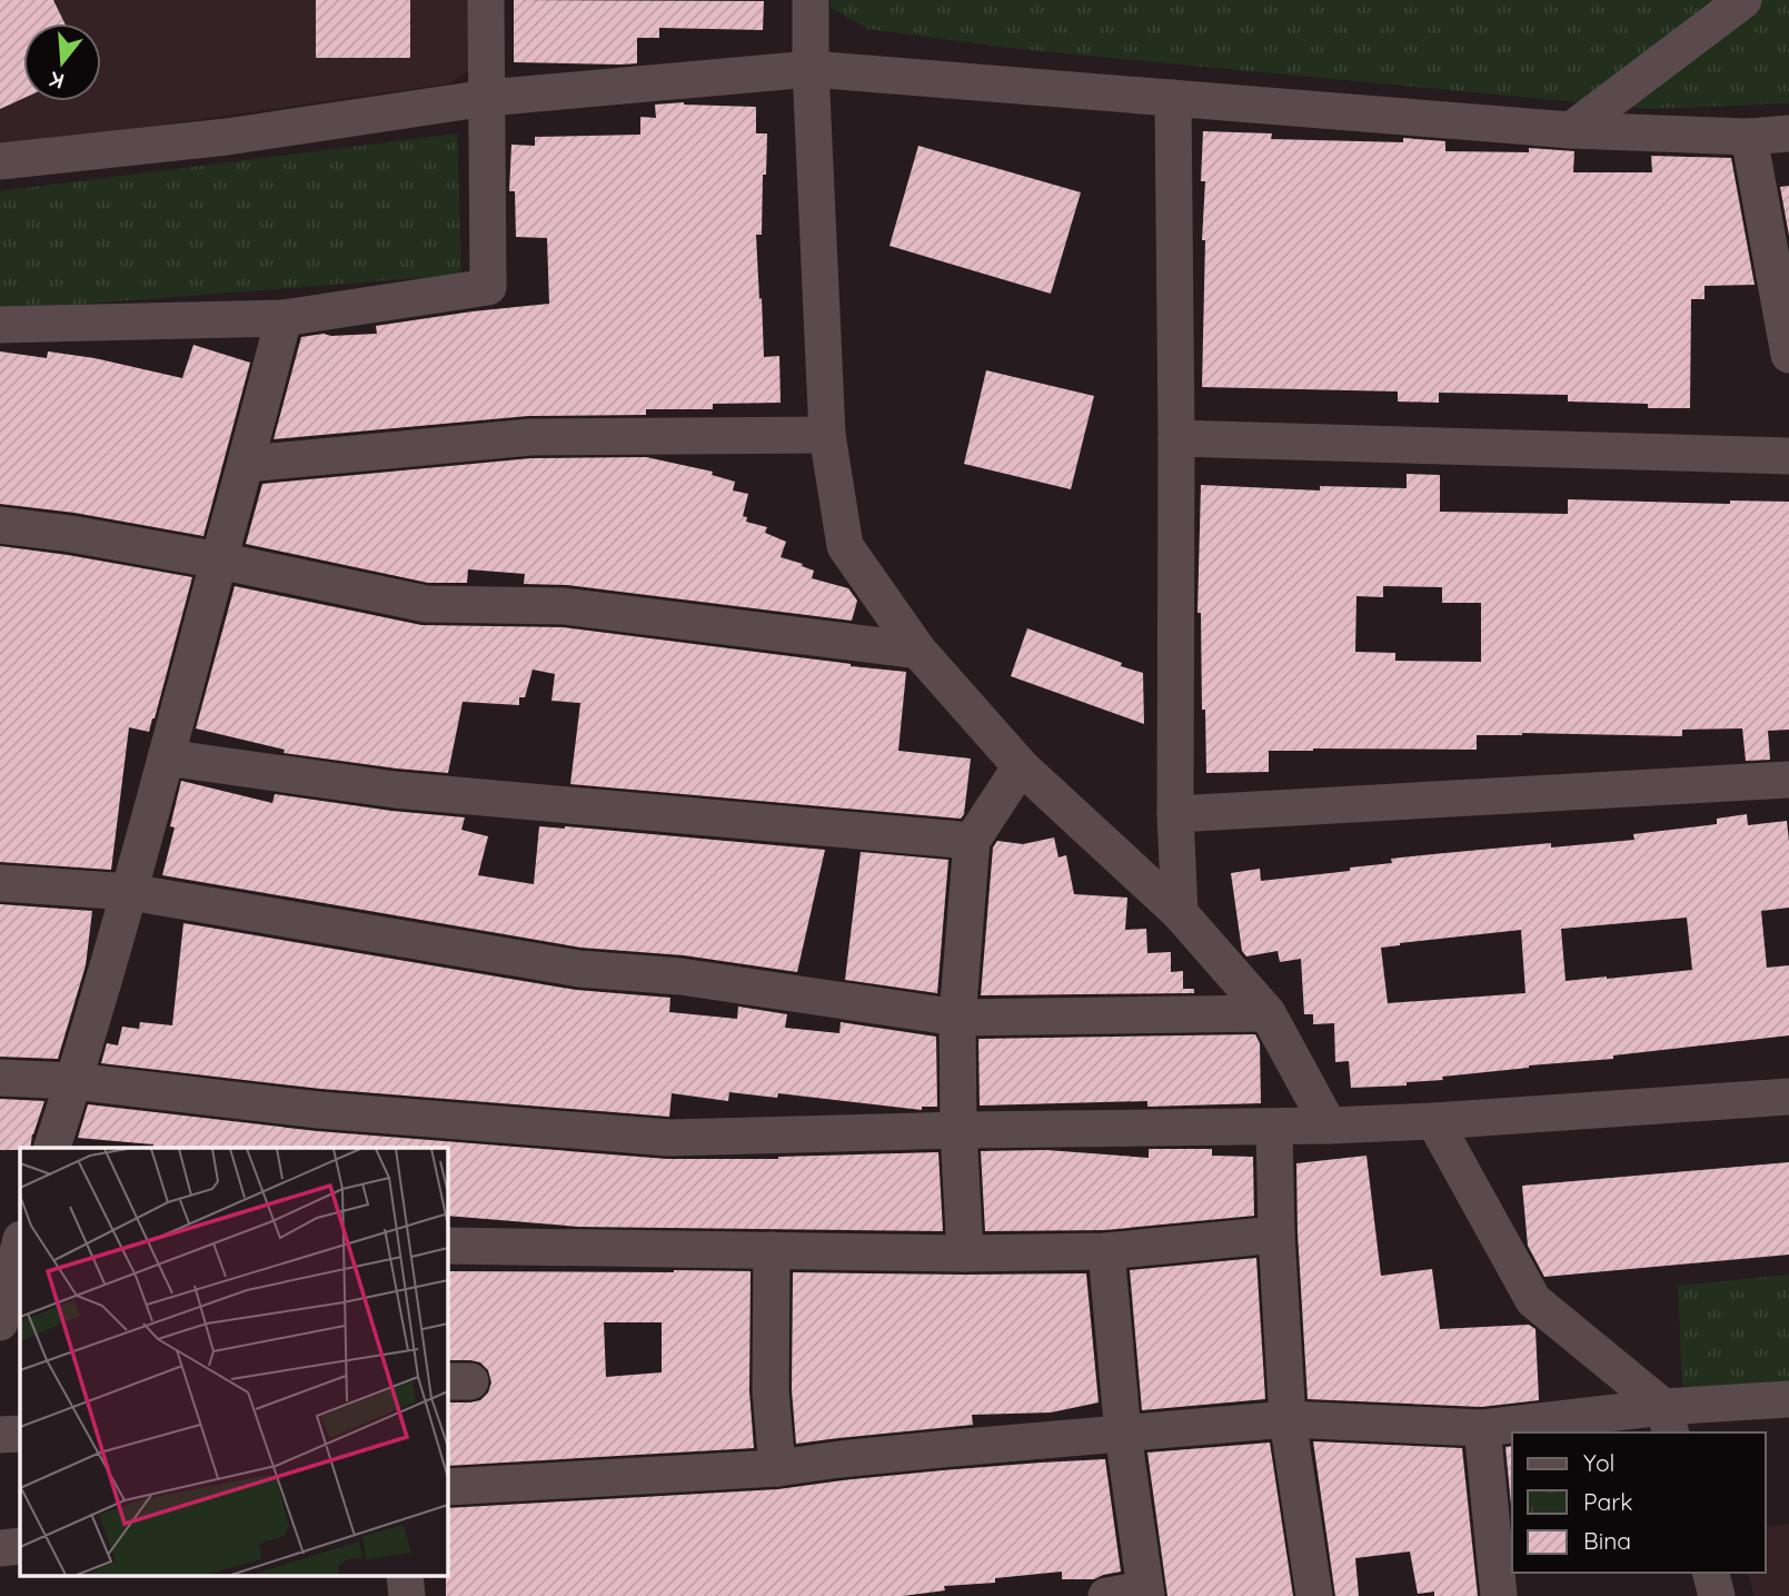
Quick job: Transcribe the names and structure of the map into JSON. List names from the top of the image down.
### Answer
{
  "legend": ["Yol", "Park", "Bina"],
  "north": "bottom"
}
